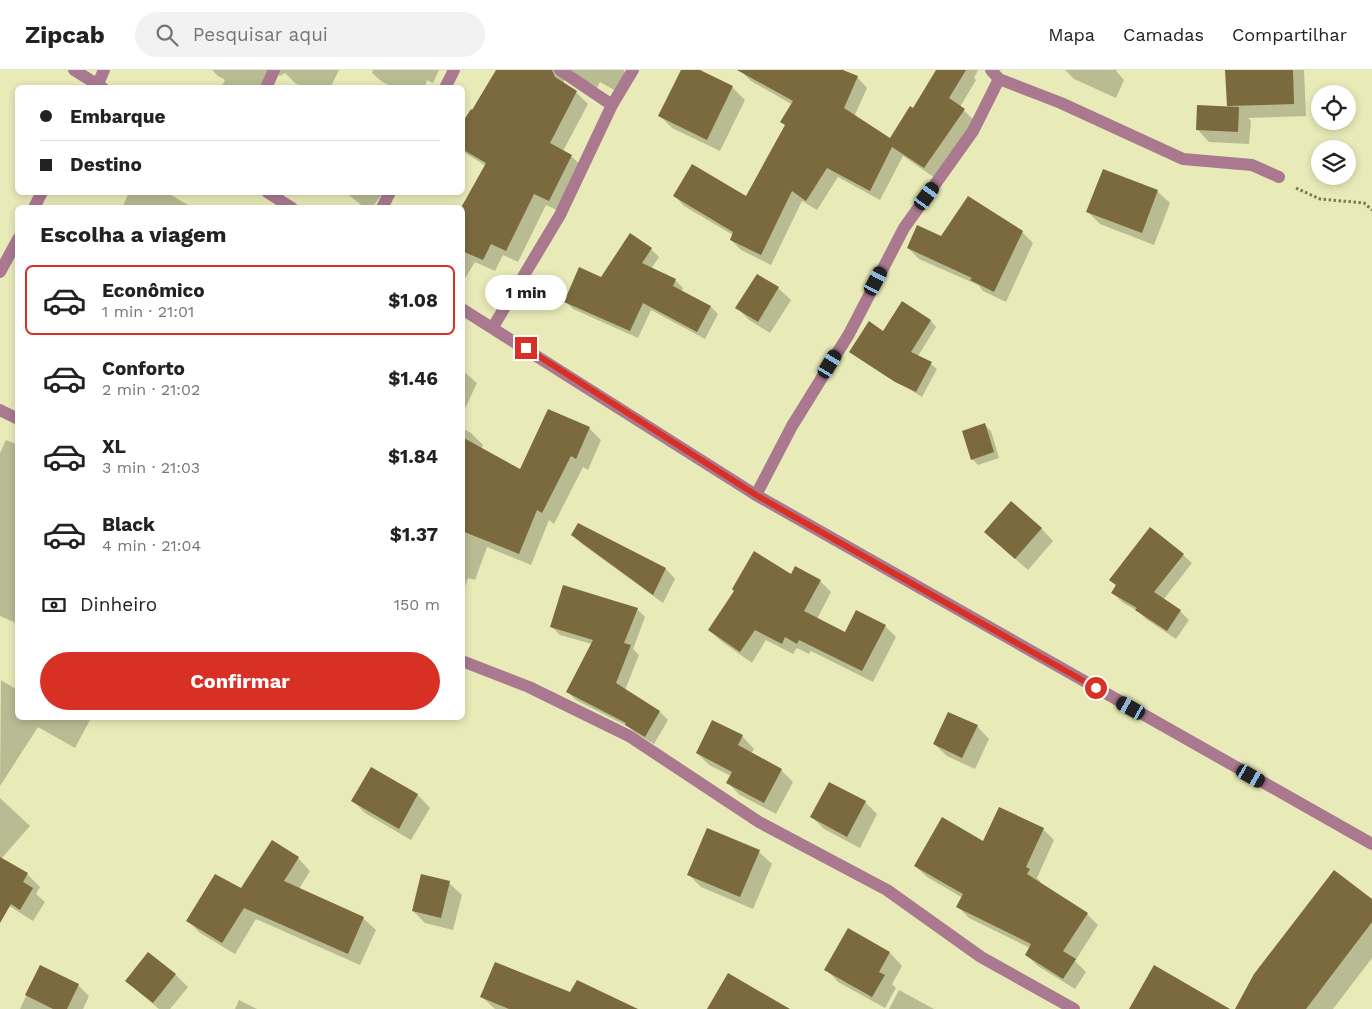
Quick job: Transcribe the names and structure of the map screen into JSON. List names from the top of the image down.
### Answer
{
  "page": {
    "header": "Zipcab",
    "search": "Pesquisar aqui",
    "nav": ["Mapa", "Camadas", "Compartilhar"],
    "banner": ["Embarque", "Destino"],
    "heading": "Escolha a viagem",
    "list": [
      {
        "name": "Econômico",
        "note": "1 min · 21:01",
        "value": "$1.08"
      },
      {
        "name": "Conforto",
        "note": "2 min · 21:02",
        "value": "$1.46"
      },
      {
        "name": "XL",
        "note": "3 min · 21:03",
        "value": "$1.84"
      },
      {
        "name": "Black",
        "note": "4 min · 21:04",
        "value": "$1.37"
      }
    ],
    "bubble": "1 min",
    "pay": ["Dinheiro", "150 m"],
    "buttons": "Confirmar"
  }
}
